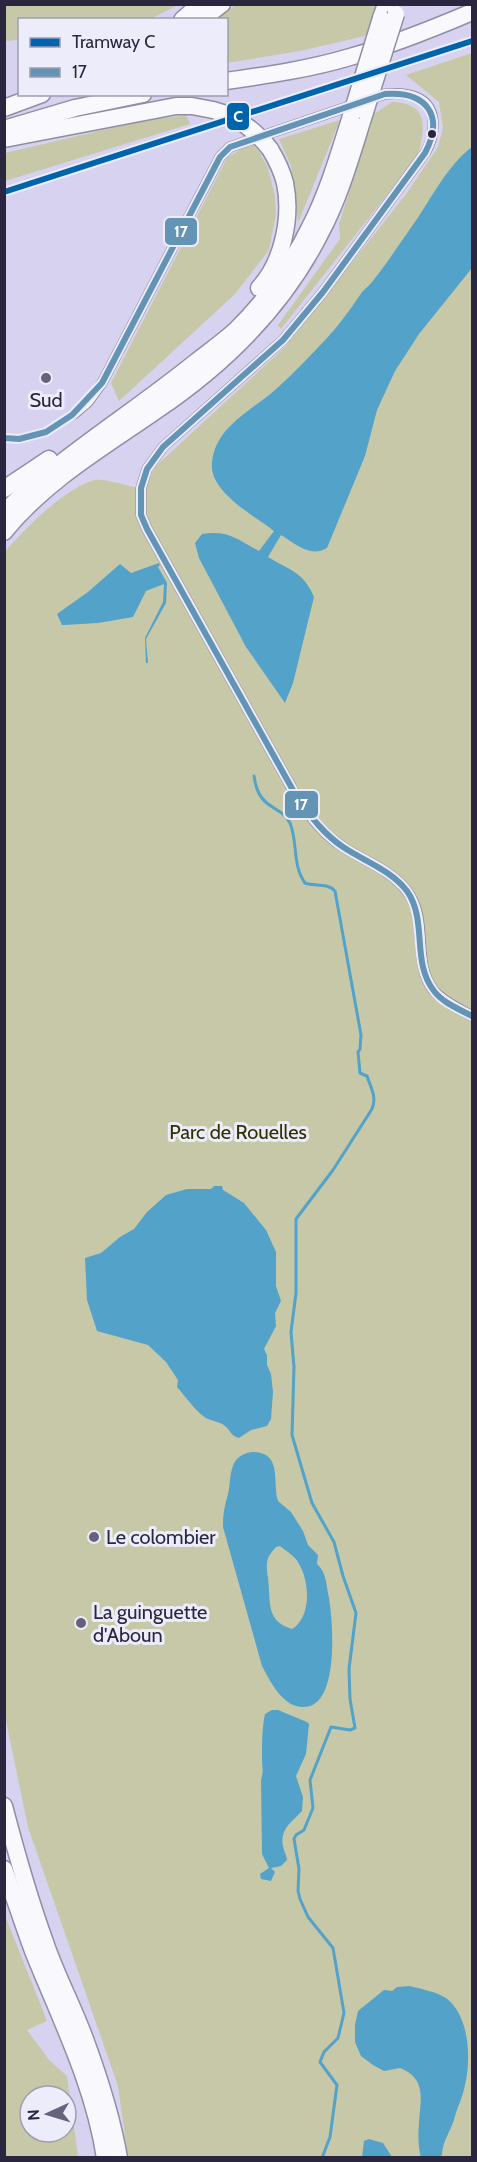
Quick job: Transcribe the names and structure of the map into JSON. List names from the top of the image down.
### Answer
{
  "parks": ["Parc de Rouelles"],
  "places": ["Sud", "Le colombier", "La guinguette d'Aboun"],
  "lines": ["tram line C", "transit line 17"],
  "legend": ["Tramway C", "17"],
  "north": "left"
}
